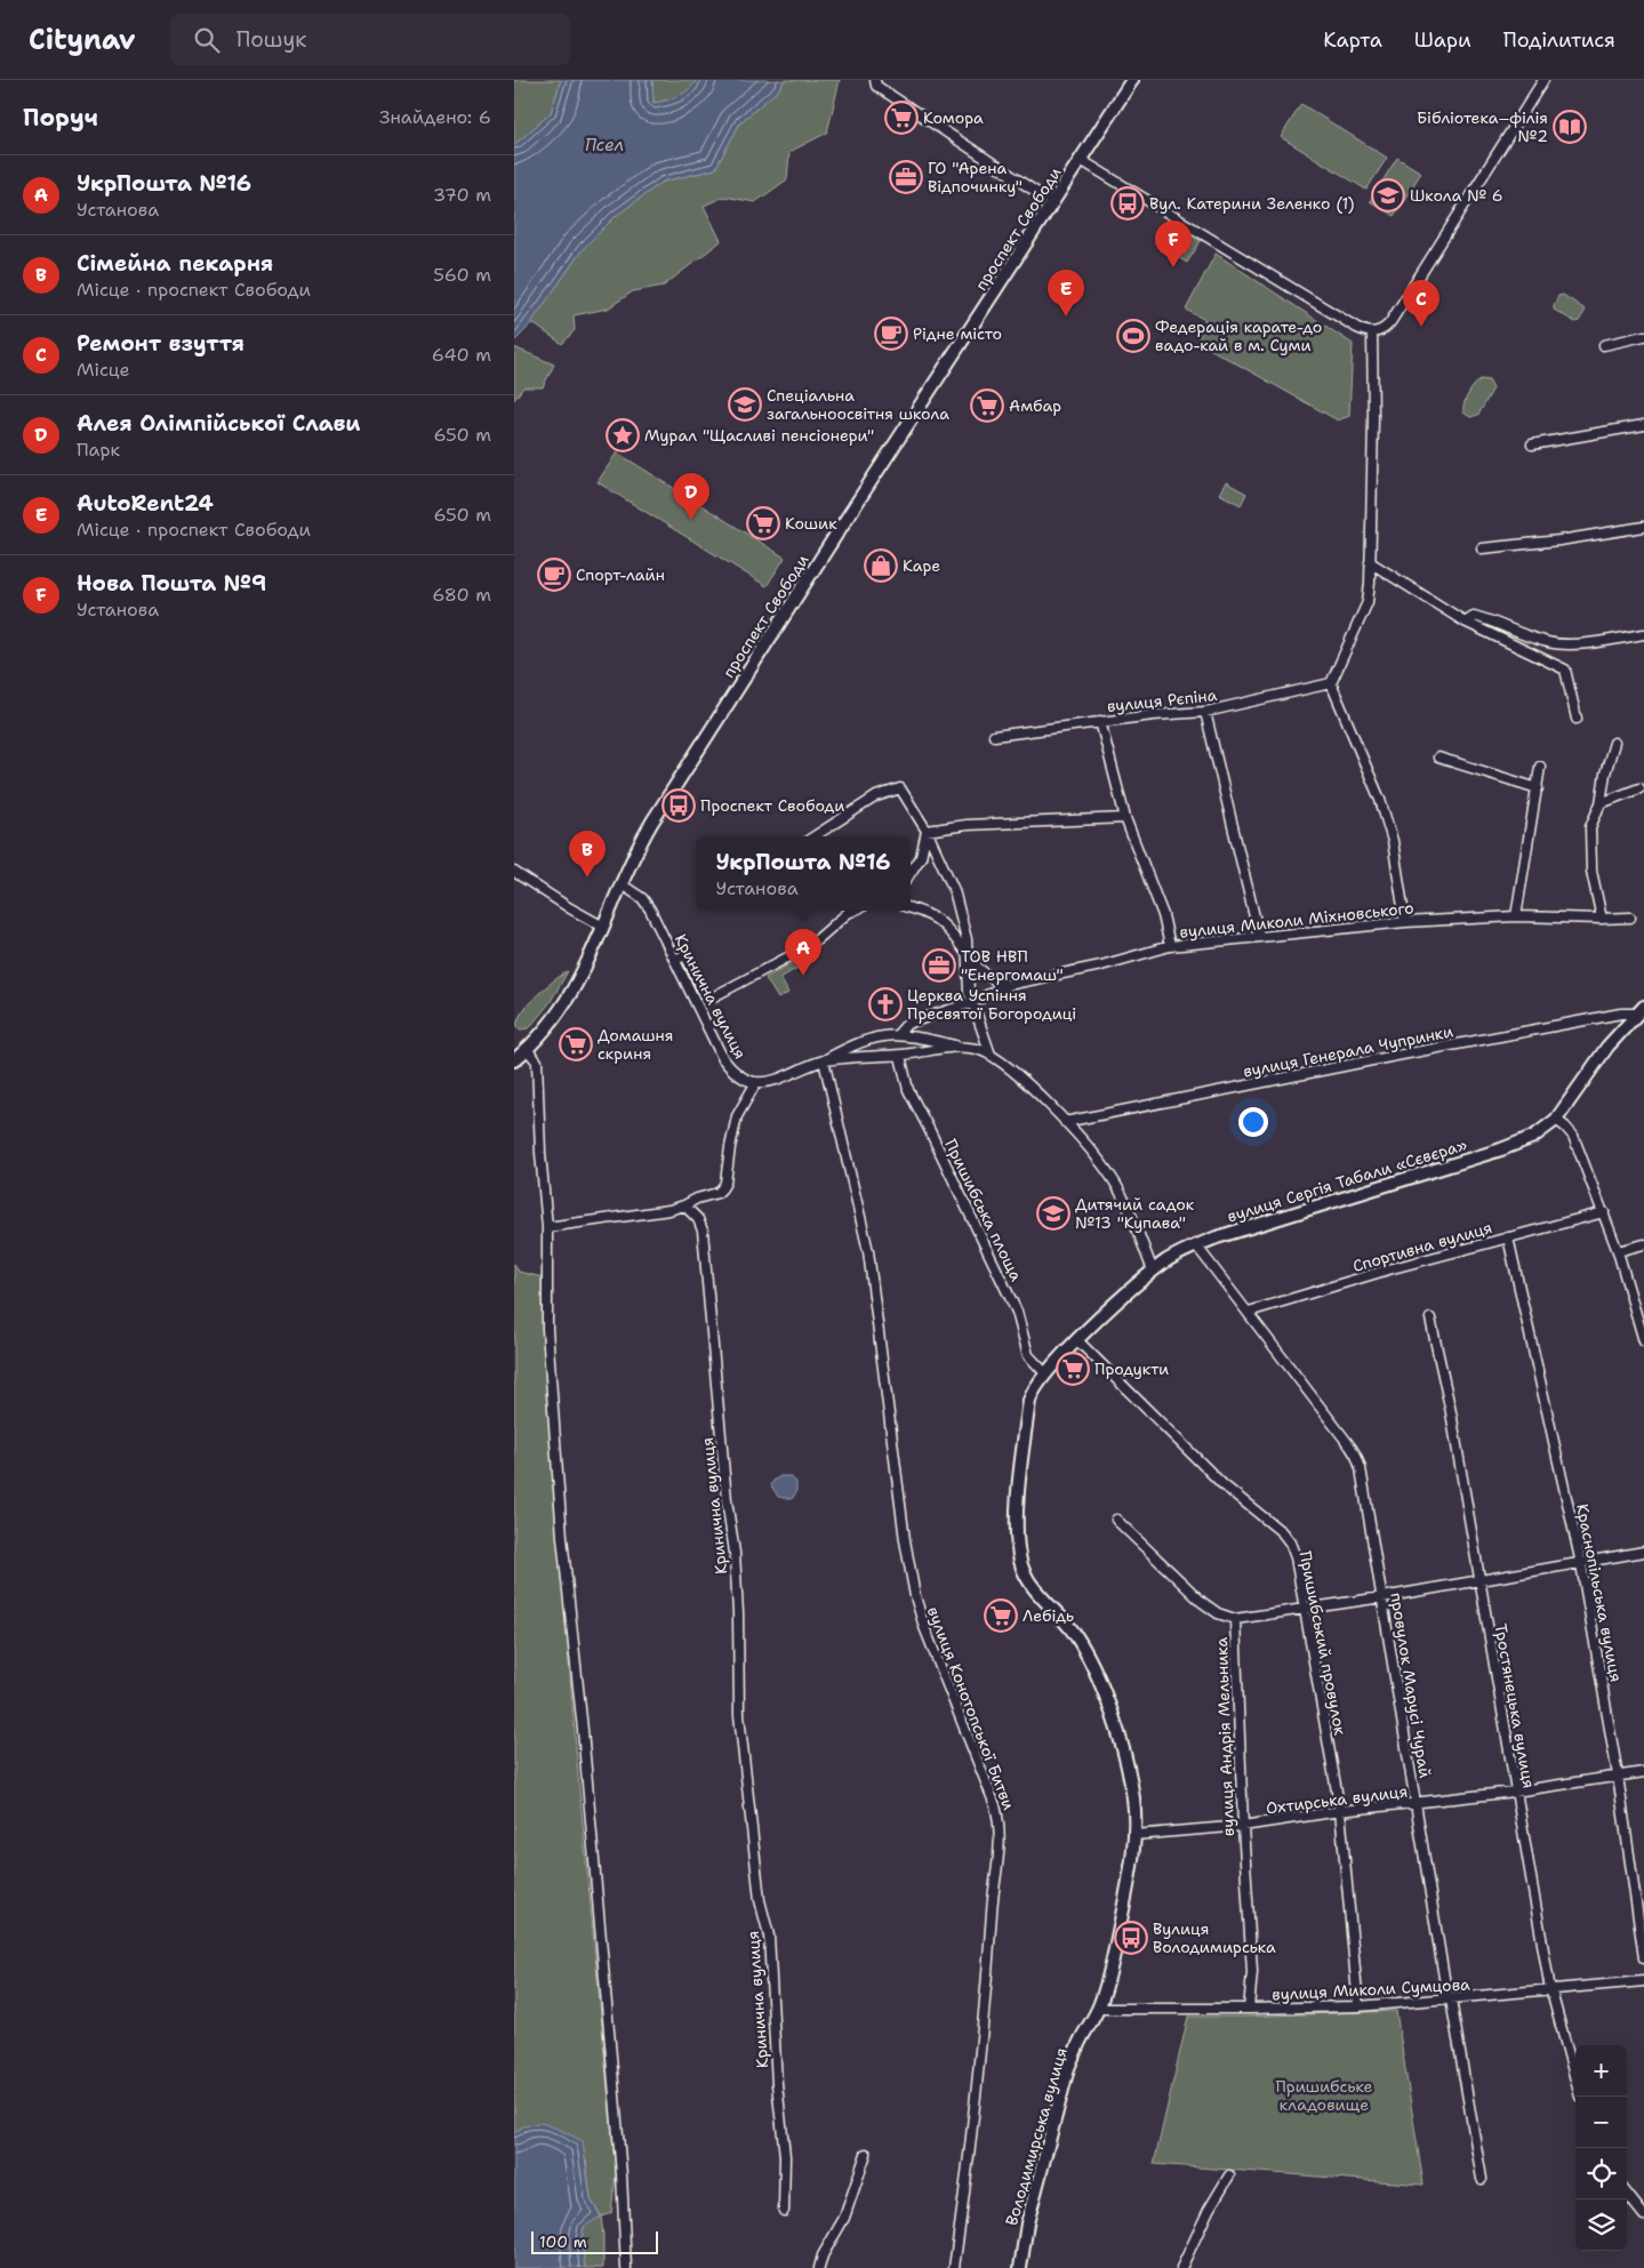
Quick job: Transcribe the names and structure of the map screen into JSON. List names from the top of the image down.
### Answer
{
  "streets": {
    "main road": ["проспект Свободи", "вулиця Сергія Табали «Сєвєра»", "Володимирська вулиця"],
    "street": [
      "вулиця Рєпіна",
      "вулиця Миколи Міхновського",
      "Кринична вулиця",
      "вулиця Генерала Чупринки",
      "Пришибська площа",
      "Спортивна вулиця",
      "Краснопільська вулиця",
      "Пришибський провулок",
      "провулок Марусі Чурай",
      "Тростянецька вулиця",
      "вулиця Конотопської Битви",
      "вулиця Андрія Мельника",
      "Охтирська вулиця",
      "вулиця Миколи Сумцова"
    ]
  },
  "crossings": [
    ["проспект Свободи", "Кринична вулиця"],
    ["вулиця Генерала Чупринки", "вулиця Сергія Табали «Сєвєра»"],
    ["вулиця Сергія Табали «Сєвєра»", "Пришибська площа"],
    ["вулиця Сергія Табали «Сєвєра»", "Пришибський провулок"],
    ["вулиця Сергія Табали «Сєвєра»", "провулок Марусі Чурай"],
    ["вулиця Сергія Табали «Сєвєра»", "Володимирська вулиця"],
    ["Пришибська площа", "Володимирська вулиця"],
    ["Спортивна вулиця", "Краснопільська вулиця"],
    ["Спортивна вулиця", "провулок Марусі Чурай"],
    ["Краснопільська вулиця", "Охтирська вулиця"],
    ["Пришибський провулок", "Охтирська вулиця"],
    ["Пришибський провулок", "вулиця Миколи Сумцова"],
    ["провулок Марусі Чурай", "Охтирська вулиця"],
    ["провулок Марусі Чурай", "вулиця Миколи Сумцова"],
    ["Тростянецька вулиця", "Охтирська вулиця"],
    ["Тростянецька вулиця", "вулиця Миколи Сумцова"],
    ["вулиця Андрія Мельника", "Охтирська вулиця"],
    ["вулиця Андрія Мельника", "вулиця Миколи Сумцова"],
    ["Охтирська вулиця", "Володимирська вулиця"],
    ["вулиця Миколи Сумцова", "Володимирська вулиця"]
  ],
  "water": ["Псел"],
  "parks": ["Пришибське кладовище"],
  "places": {
    "supermarket": [
      "Комора",
      "Амбар",
      "Кошик",
      "Домашня скриня",
      "Продукти",
      "Лебідь"
    ],
    "library": ["Бібліотека–філія №2"],
    "office": ["ГО \"Арена Відпочинку\"", "ТОВ НВП \"Енергомаш\""],
    "school or university": ["Школа № 6", "Спеціальна загальноосвітня школа", "Дитячий садок №13 \"Купава\""],
    "bus stop": ["Вул. Катерини Зеленко (1)", "Проспект Свободи", "Вулиця Володимирська"],
    "cafe": ["Рідне місто", "Спорт-лайн"],
    "sports": ["Федерація карате-до вадо-кай в м. Суми"],
    "place": ["Мурал \"Щасливі пенсіонери\""],
    "shop": ["Каре"],
    "church": ["Церква Успіння Пресвятої Богородиці"]
  },
  "scale_bar": "100 m",
  "page": {
    "header": "Citynav",
    "search": "Пошук",
    "nav": ["Карта", "Шари", "Поділитися"],
    "heading": ["Поруч", "Знайдено: 6"],
    "list": [
      {
        "mark": "A",
        "name": "УкрПошта №16",
        "note": "Установа",
        "value": "370 m"
      },
      {
        "mark": "B",
        "name": "Сімейна пекарня",
        "note": "Місце · проспект Свободи",
        "value": "560 m"
      },
      {
        "mark": "C",
        "name": "Ремонт взуття",
        "note": "Місце",
        "value": "640 m"
      },
      {
        "mark": "D",
        "name": "Алея Олімпійської Слави",
        "note": "Парк",
        "value": "650 m"
      },
      {
        "mark": "E",
        "name": "AutoRent24",
        "note": "Місце · проспект Свободи",
        "value": "650 m"
      },
      {
        "mark": "F",
        "name": "Нова Пошта №9",
        "note": "Установа",
        "value": "680 m"
      }
    ],
    "pins": [
      "F",
      "E",
      "C",
      "D",
      "B",
      "A"
    ],
    "popup": ["УкрПошта №16", "Установа"],
    "map_buttons": ["+", "−"],
    "scale": "100 m"
  }
}
